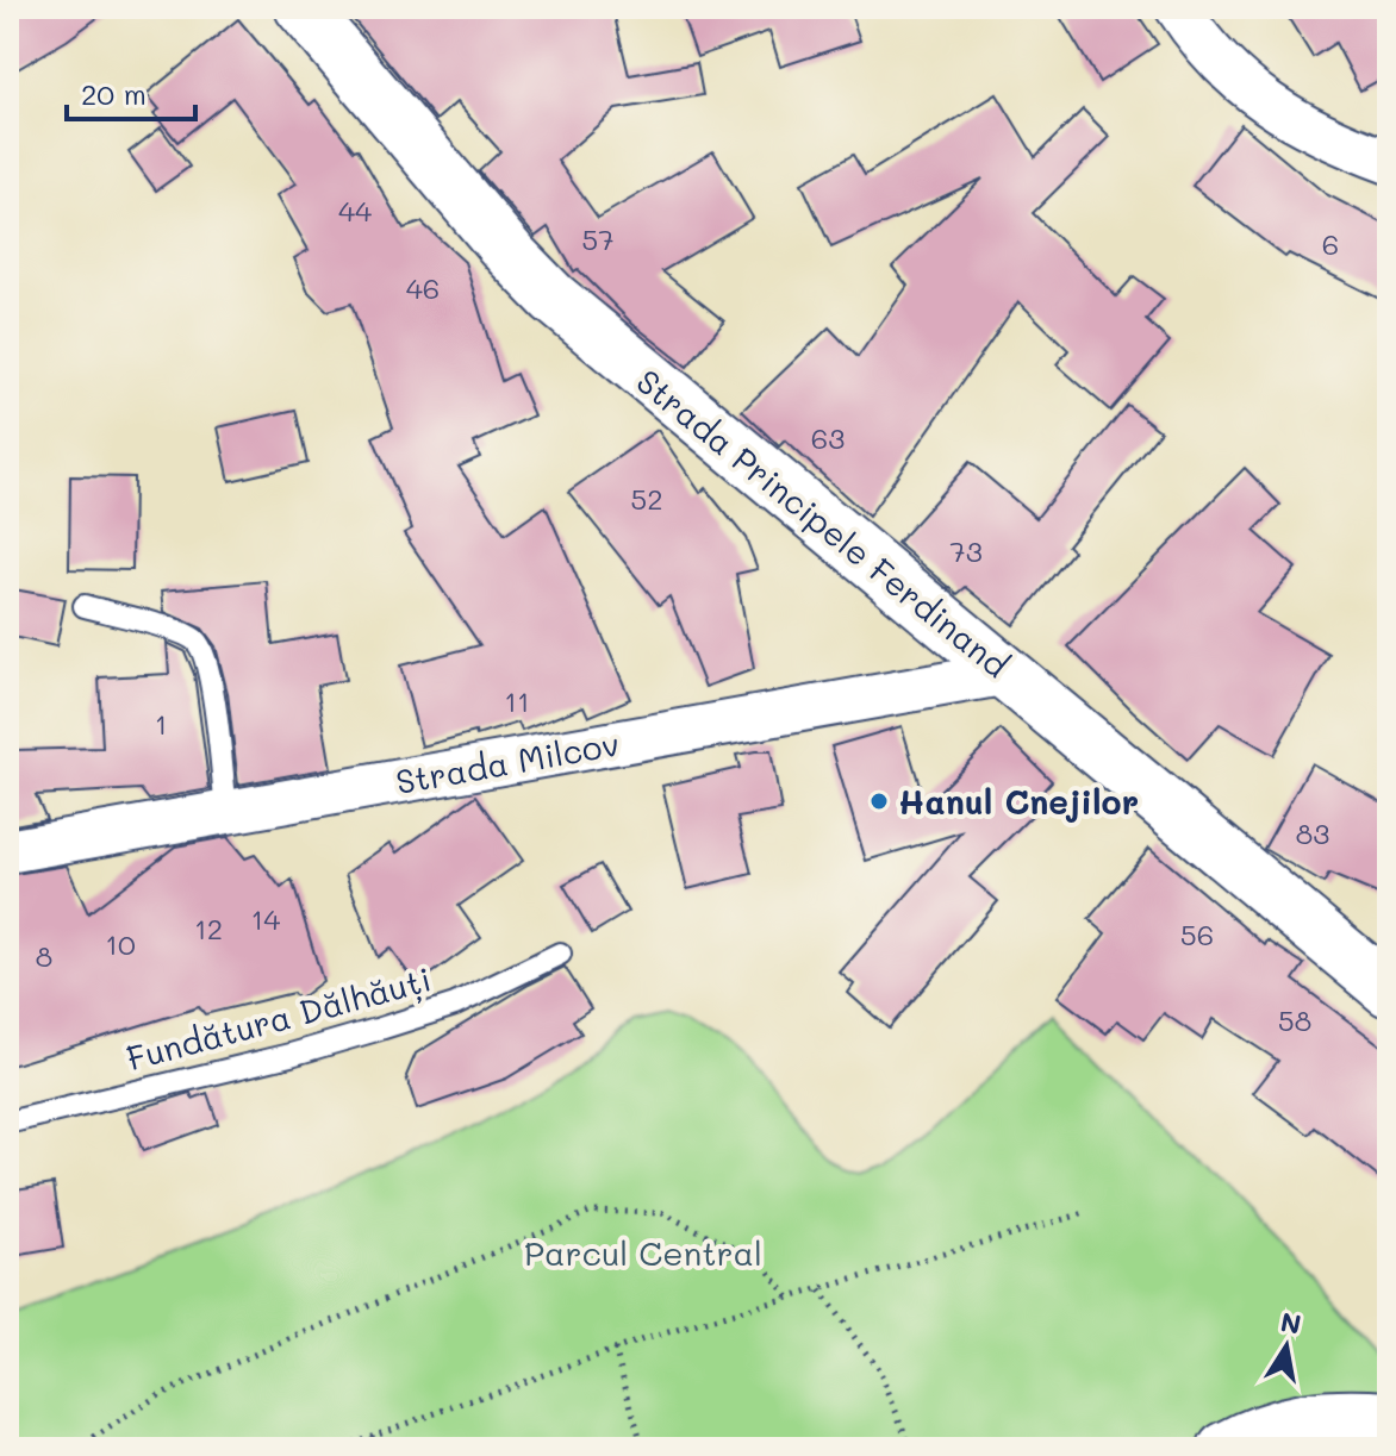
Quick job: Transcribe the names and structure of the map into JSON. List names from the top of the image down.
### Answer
{
  "streets": {
    "street": ["Strada Principele Ferdinand", "Strada Milcov"],
    "lane": ["Fundătura Dălhăuți"]
  },
  "crossings": [
    ["Strada Principele Ferdinand", "Strada Milcov"]
  ],
  "parks": ["Parcul Central"],
  "places": ["Hanul Cnejilor"],
  "house_numbers": [
    "44",
    "57",
    "6",
    "46",
    "63",
    "52",
    "73",
    "11",
    "1",
    "83",
    "14",
    "12",
    "56",
    "10",
    "8",
    "58"
  ],
  "scale_bar": "20 m",
  "north": "top"
}
